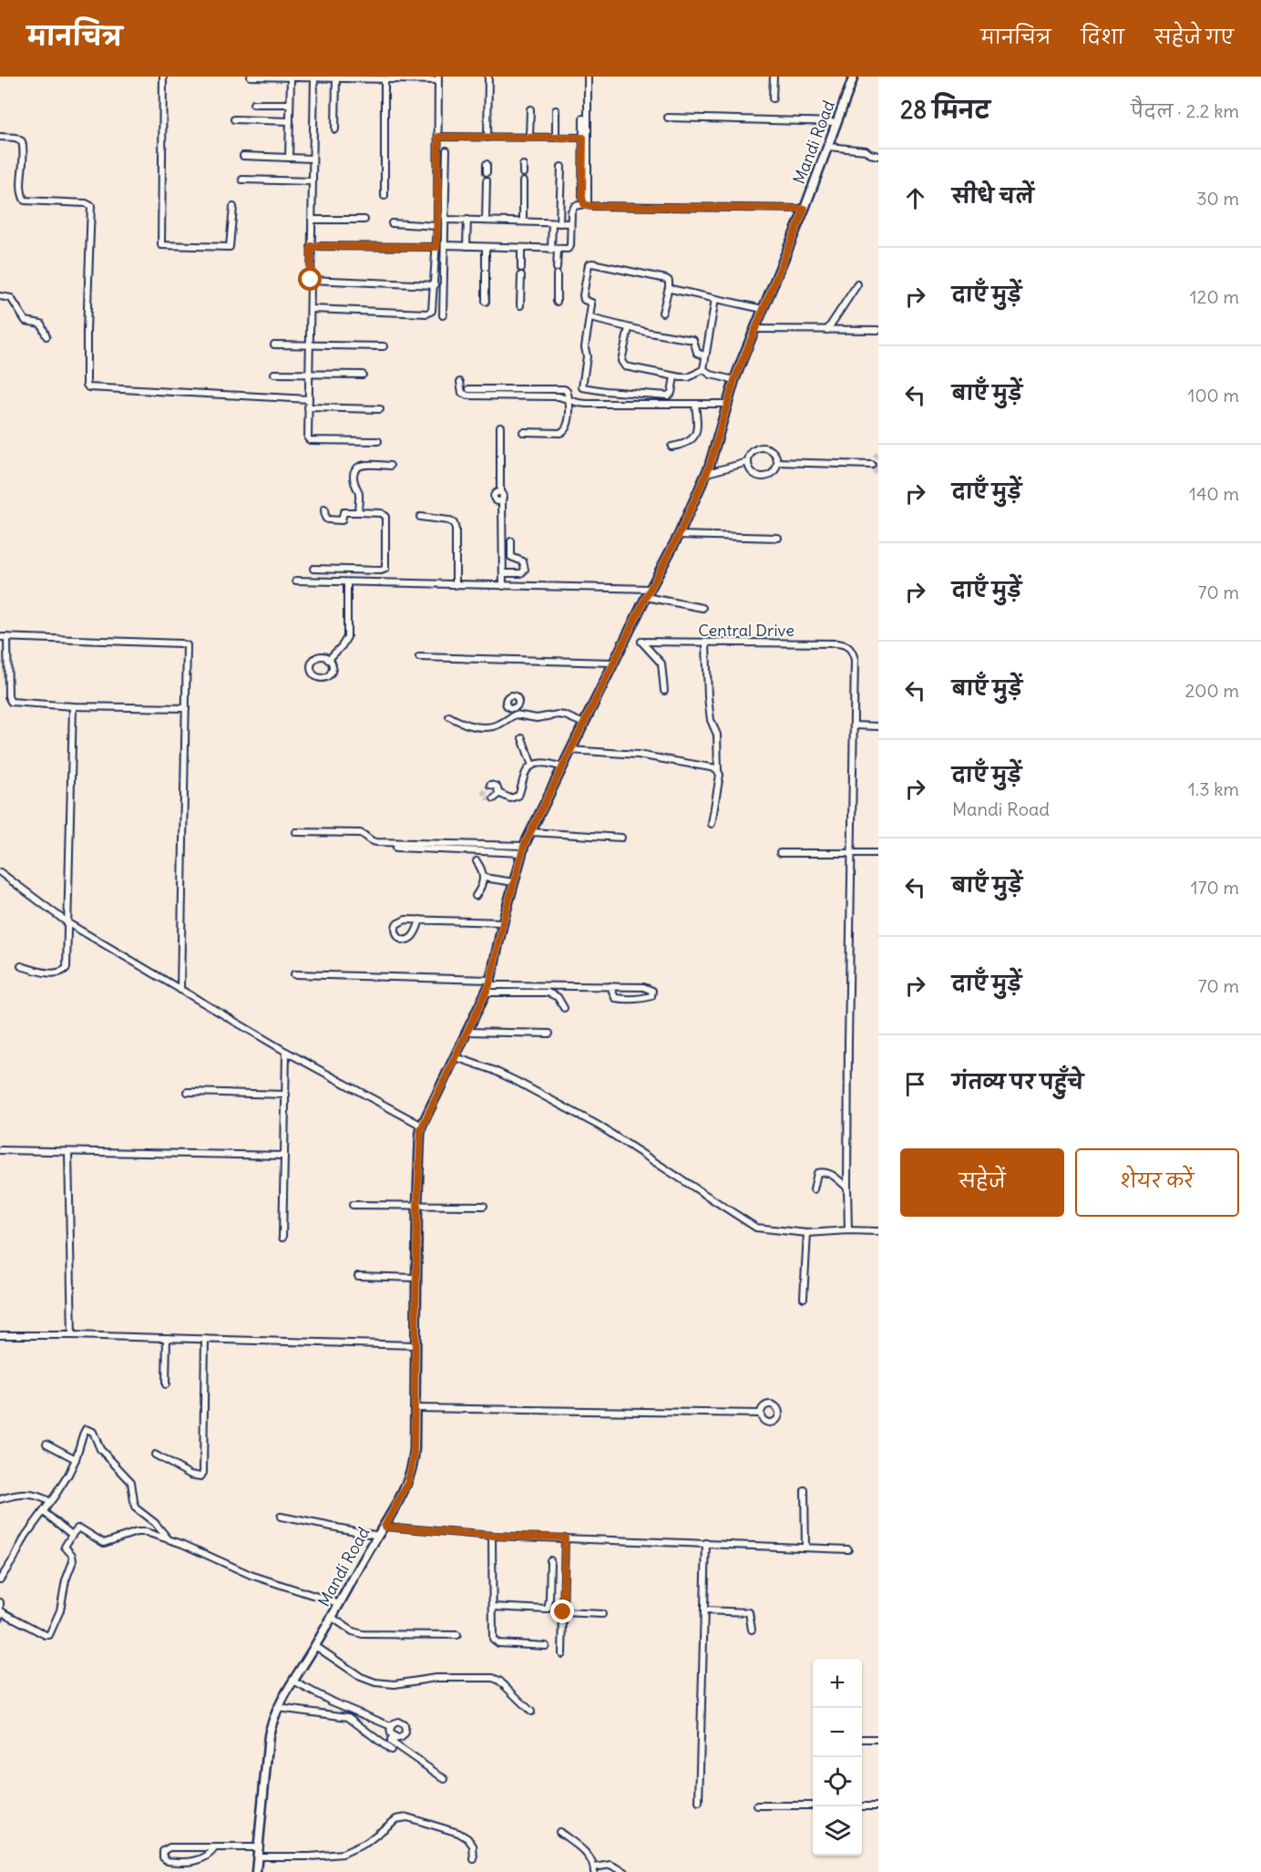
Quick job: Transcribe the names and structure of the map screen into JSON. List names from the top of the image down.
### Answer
{
  "streets": {
    "street": ["Mandi Road", "Central Drive"]
  },
  "page": {
    "header": "मानचित्र",
    "nav": ["मानचित्र", "दिशा", "सहेजे गए"],
    "heading": ["28 मिनट", "पैदल · 2.2 km"],
    "list": [
      ["सीधे चलें", "30 m"],
      ["दाएँ मुड़ें", "120 m"],
      ["बाएँ मुड़ें", "100 m"],
      ["दाएँ मुड़ें", "140 m"],
      ["दाएँ मुड़ें", "70 m"],
      ["बाएँ मुड़ें", "200 m"],
      ["दाएँ मुड़ें", "Mandi Road", "1.3 km"],
      ["बाएँ मुड़ें", "170 m"],
      ["दाएँ मुड़ें", "70 m"],
      "गंतव्य पर पहुँचे"
    ],
    "buttons": ["सहेजें", "शेयर करें"],
    "map_buttons": ["+", "−"]
  }
}
